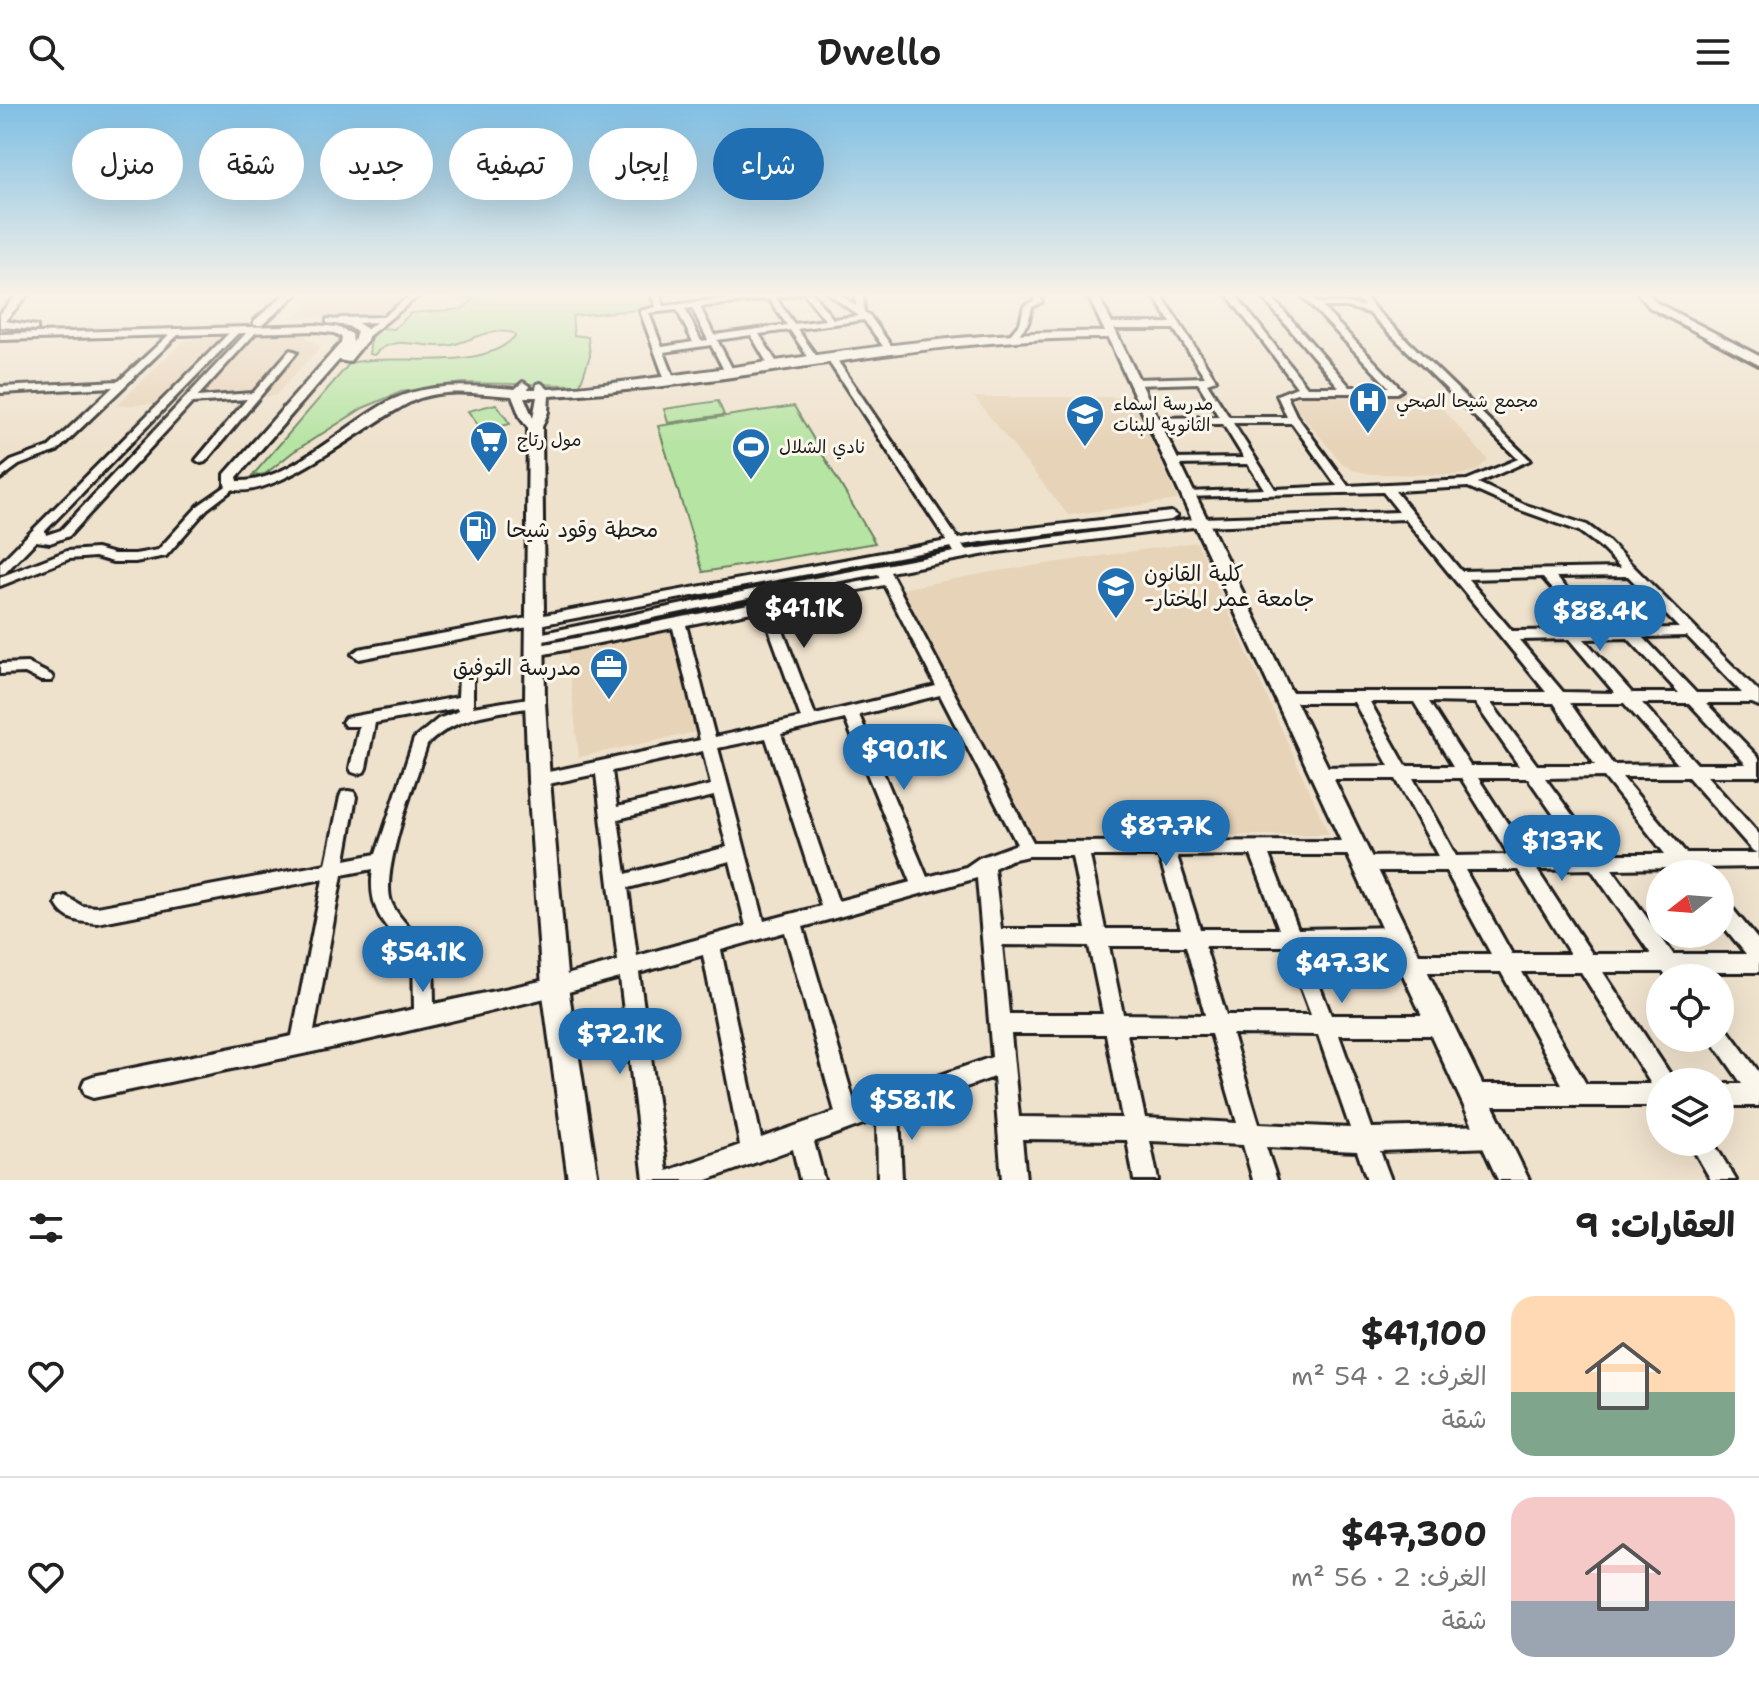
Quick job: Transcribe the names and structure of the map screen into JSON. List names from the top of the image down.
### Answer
{
  "places": {
    "hospital": ["مجمع شيحا الصحي"],
    "school or university": ["مدرسة اسماء الثانوية للبنات", "كلية القانون -جامعة عمر المختار"],
    "supermarket": ["مول رتاج"],
    "sports": ["نادي الشلال"],
    "fuel station": ["محطة وقود شيحا"],
    "office": ["مدرسة التوفيق"]
  },
  "north": "left",
  "page": {
    "header": "Dwello",
    "chip": [
      "شراء",
      "إيجار",
      "تصفية",
      "جديد",
      "شقة",
      "منزل"
    ],
    "price": [
      "$41.1K",
      "$88.4K",
      "$90.1K",
      "$87.7K",
      "$137K",
      "$54.1K",
      "$47.3K",
      "$72.1K",
      "$58.1K"
    ],
    "heading": "العقارات: 9",
    "list": [
      {
        "name": "$41,100",
        "note": "الغرف: 2 · 54 m² · شقة"
      },
      {
        "name": "$47,300",
        "note": "الغرف: 2 · 56 m² · شقة"
      }
    ]
  }
}
